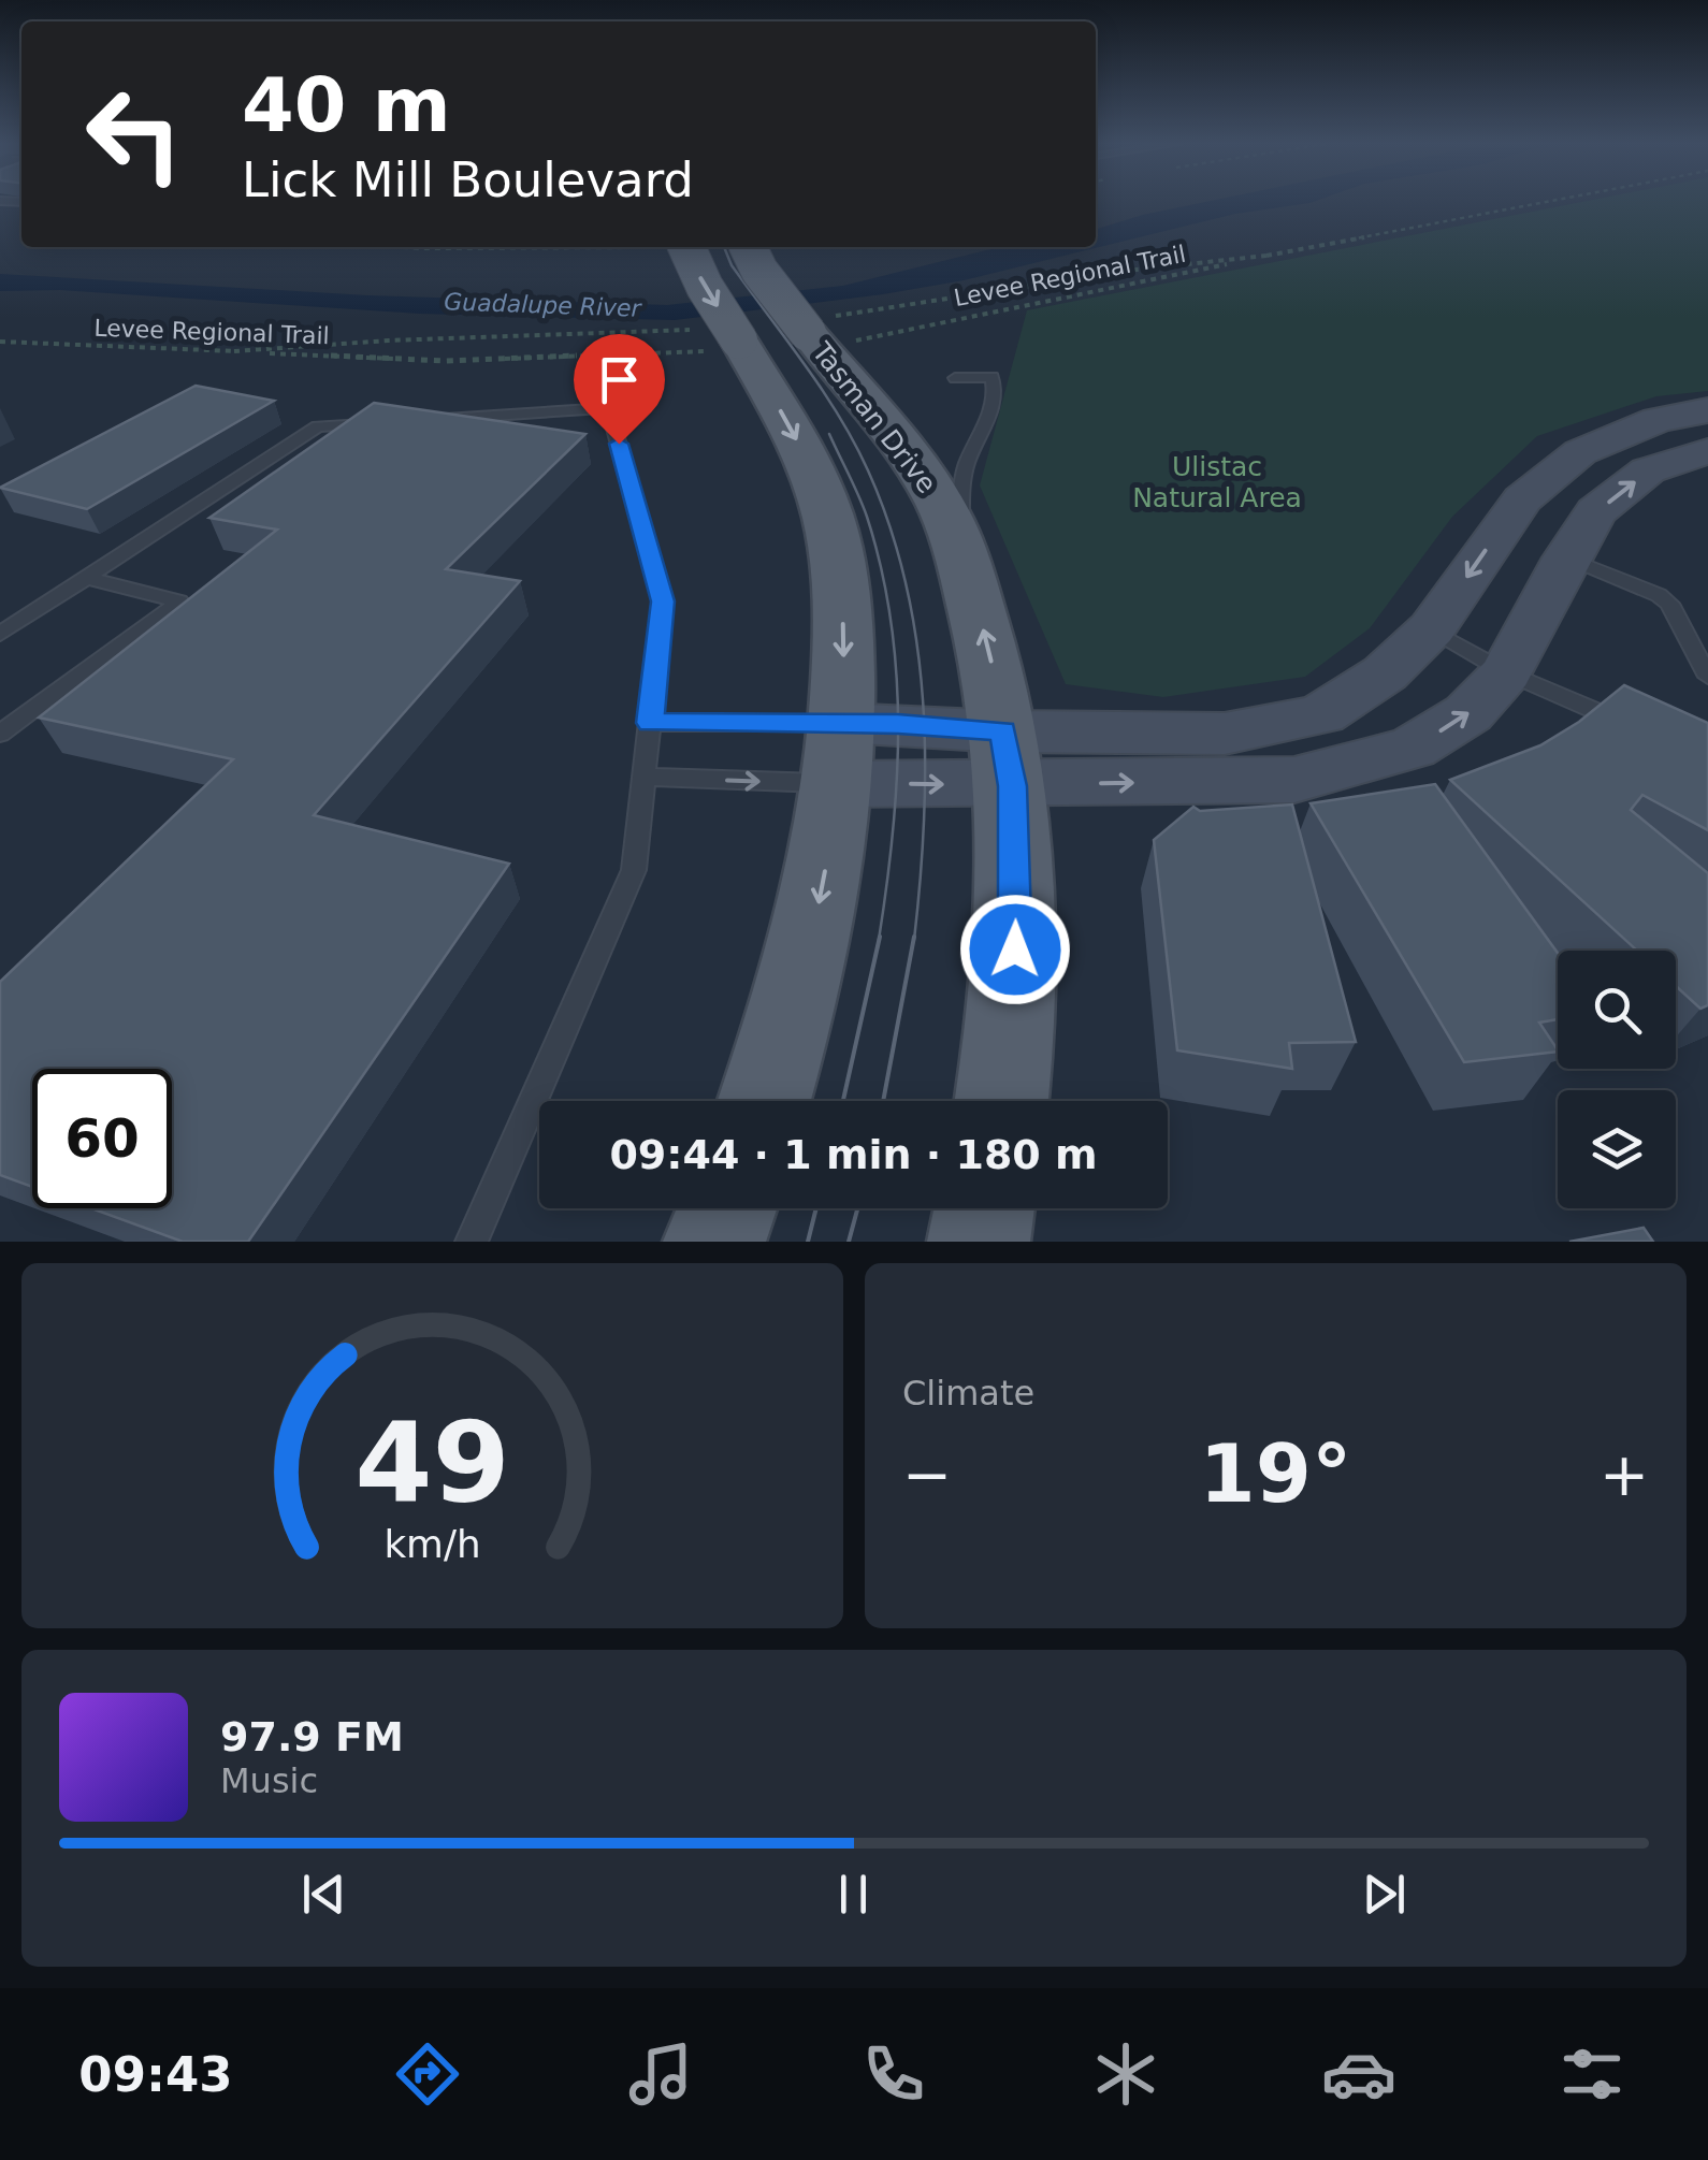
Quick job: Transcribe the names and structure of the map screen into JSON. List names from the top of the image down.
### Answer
{
  "streets": {
    "main road": ["Tasman Drive"],
    "path": ["Levee Regional Trail"]
  },
  "crossings": [
    ["Levee Regional Trail", "Tasman Drive"]
  ],
  "water": ["Guadalupe River"],
  "parks": ["Ulistac Natural Area"],
  "page": {
    "turn": ["40 m", "Lick Mill Boulevard"],
    "limit": "60",
    "trip": "09:44 · 1 min · 180 m",
    "tile": "Climate",
    "heat": ["−", "19°", "+"],
    "song": ["97.9 FM", "Music"],
    "tabs": "09:43",
    "gauge": ["49", "km/h"]
  }
}
